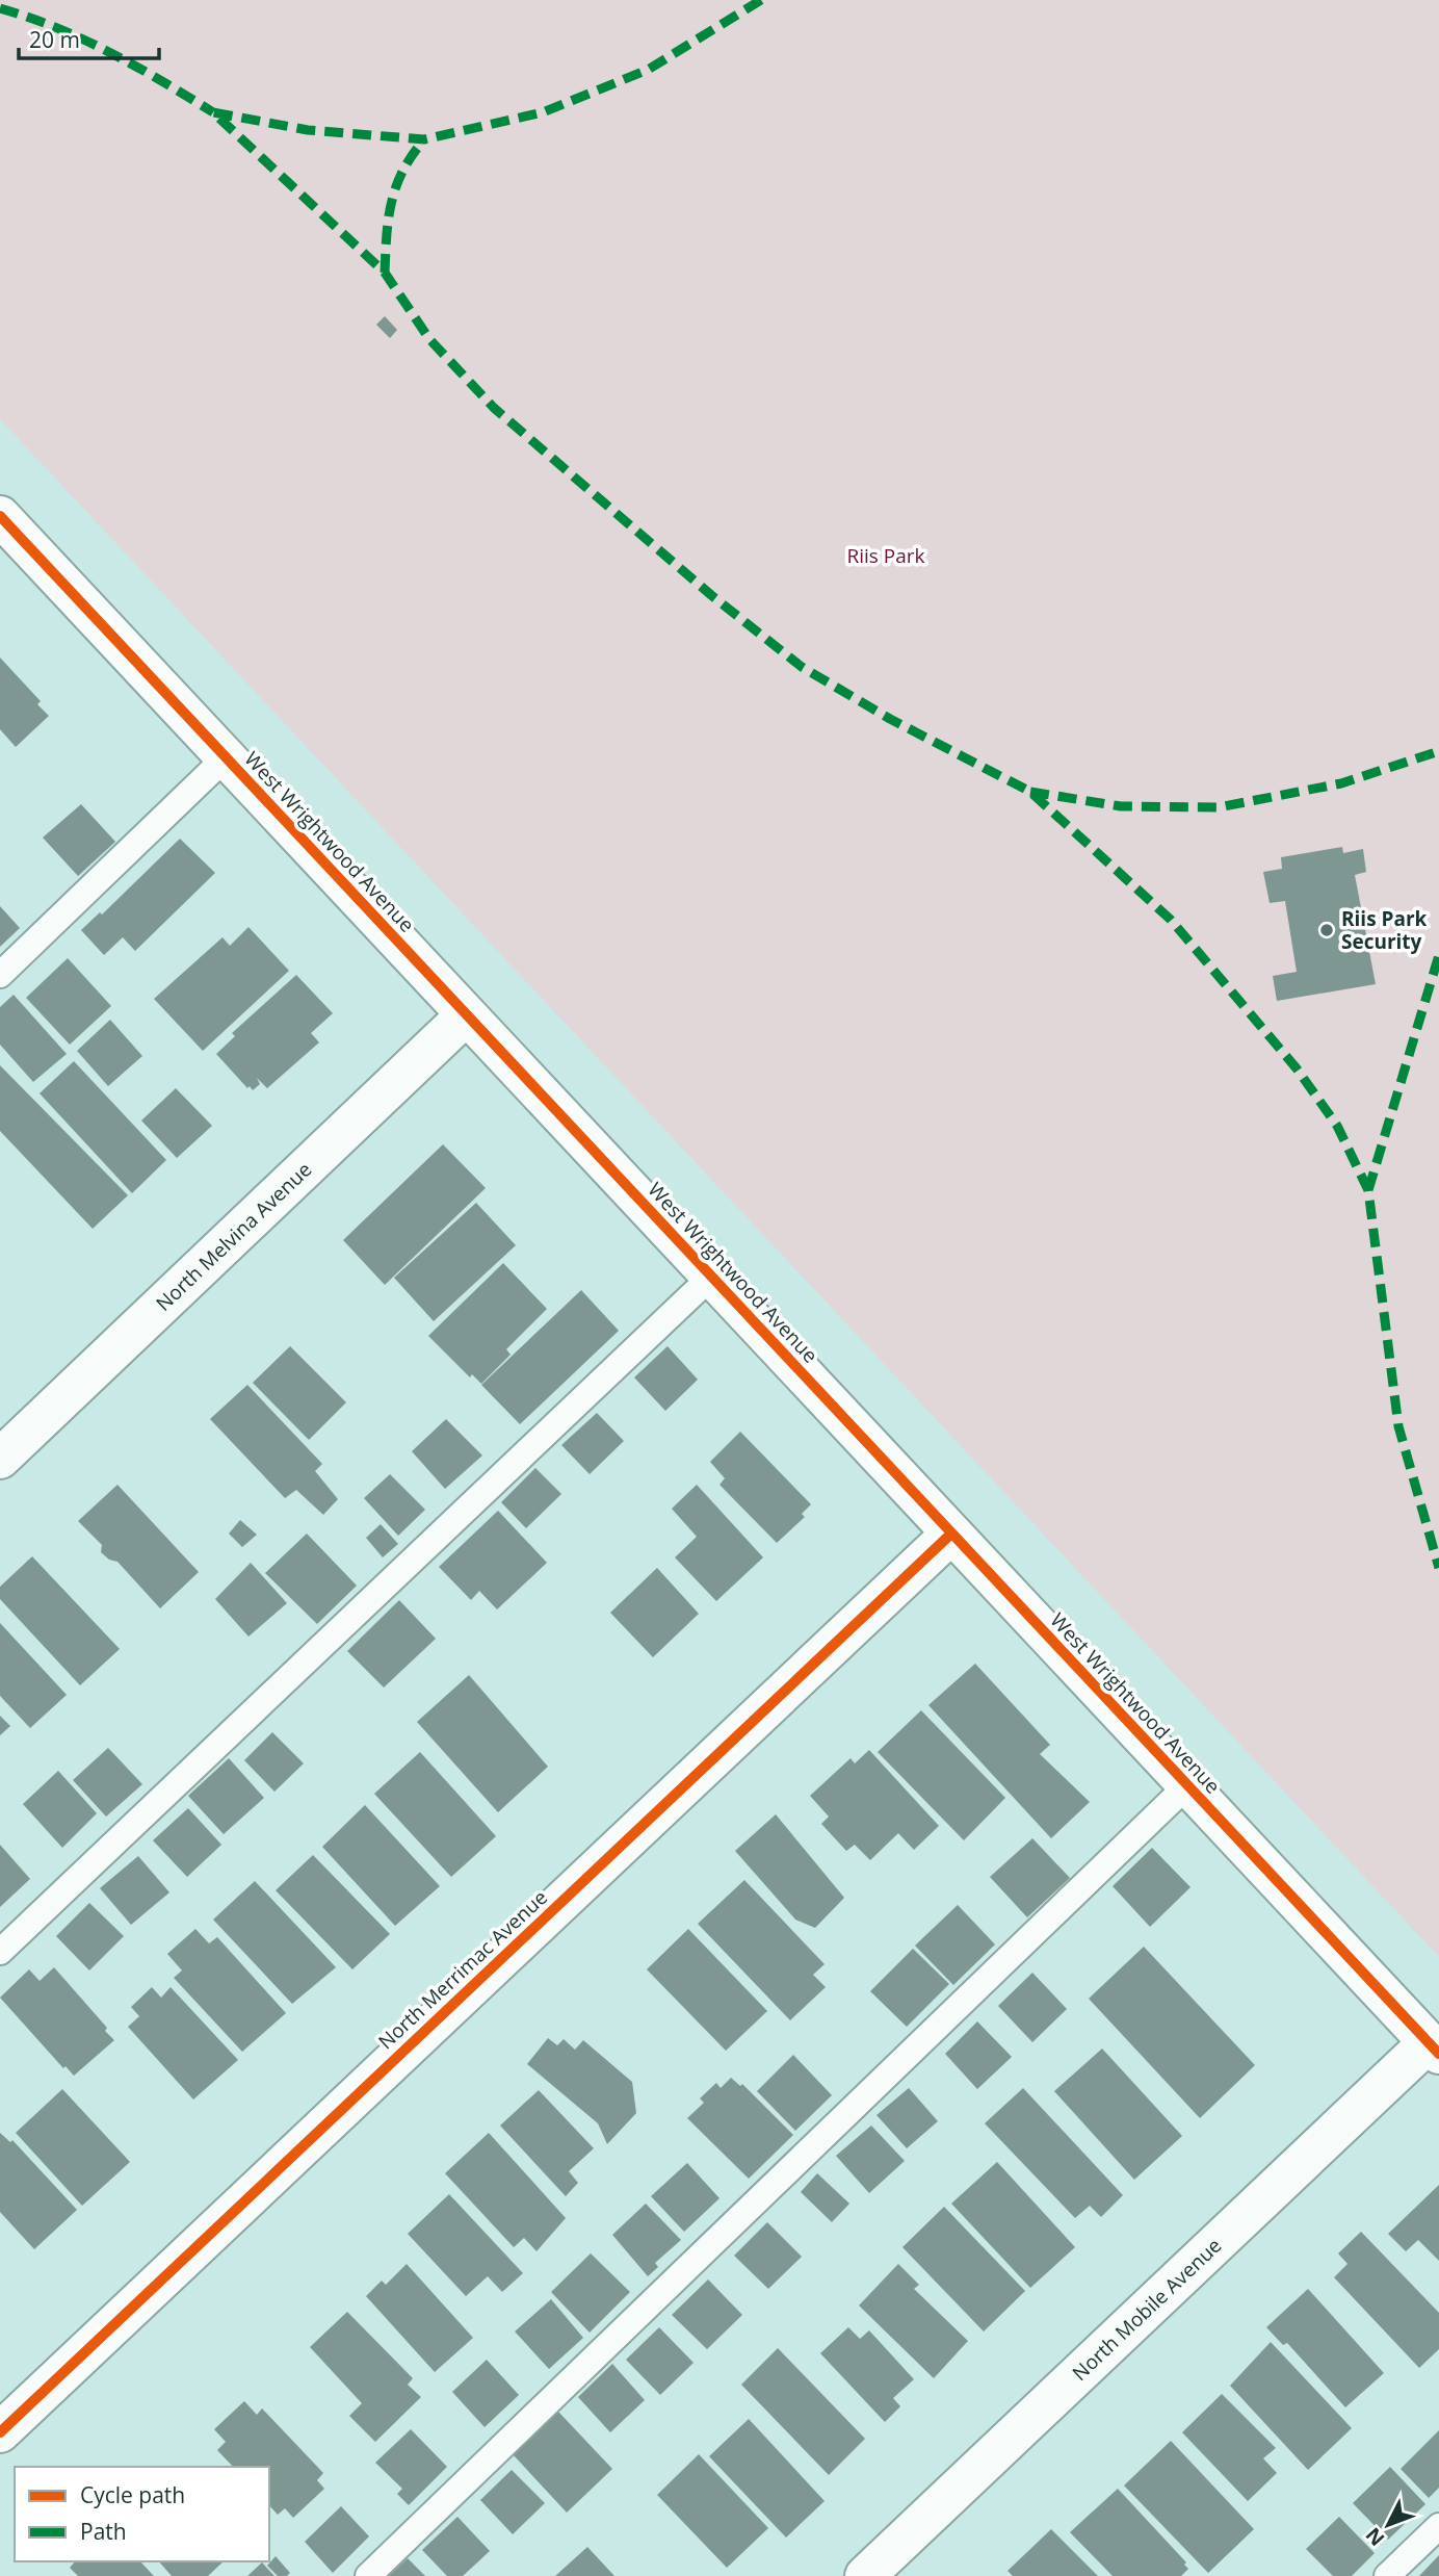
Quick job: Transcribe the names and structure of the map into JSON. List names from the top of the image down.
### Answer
{
  "streets": {
    "street": [
      "West Wrightwood Avenue",
      "North Melvina Avenue",
      "North Merrimac Avenue",
      "North Mobile Avenue"
    ]
  },
  "crossings": [
    ["West Wrightwood Avenue", "North Melvina Avenue"],
    ["West Wrightwood Avenue", "North Merrimac Avenue"],
    ["West Wrightwood Avenue", "North Mobile Avenue"]
  ],
  "parks": ["Riis Park"],
  "places": ["Riis Park Security"],
  "legend": ["Cycle path", "Path"],
  "scale_bar": "20 m",
  "north": "bottom left"
}
